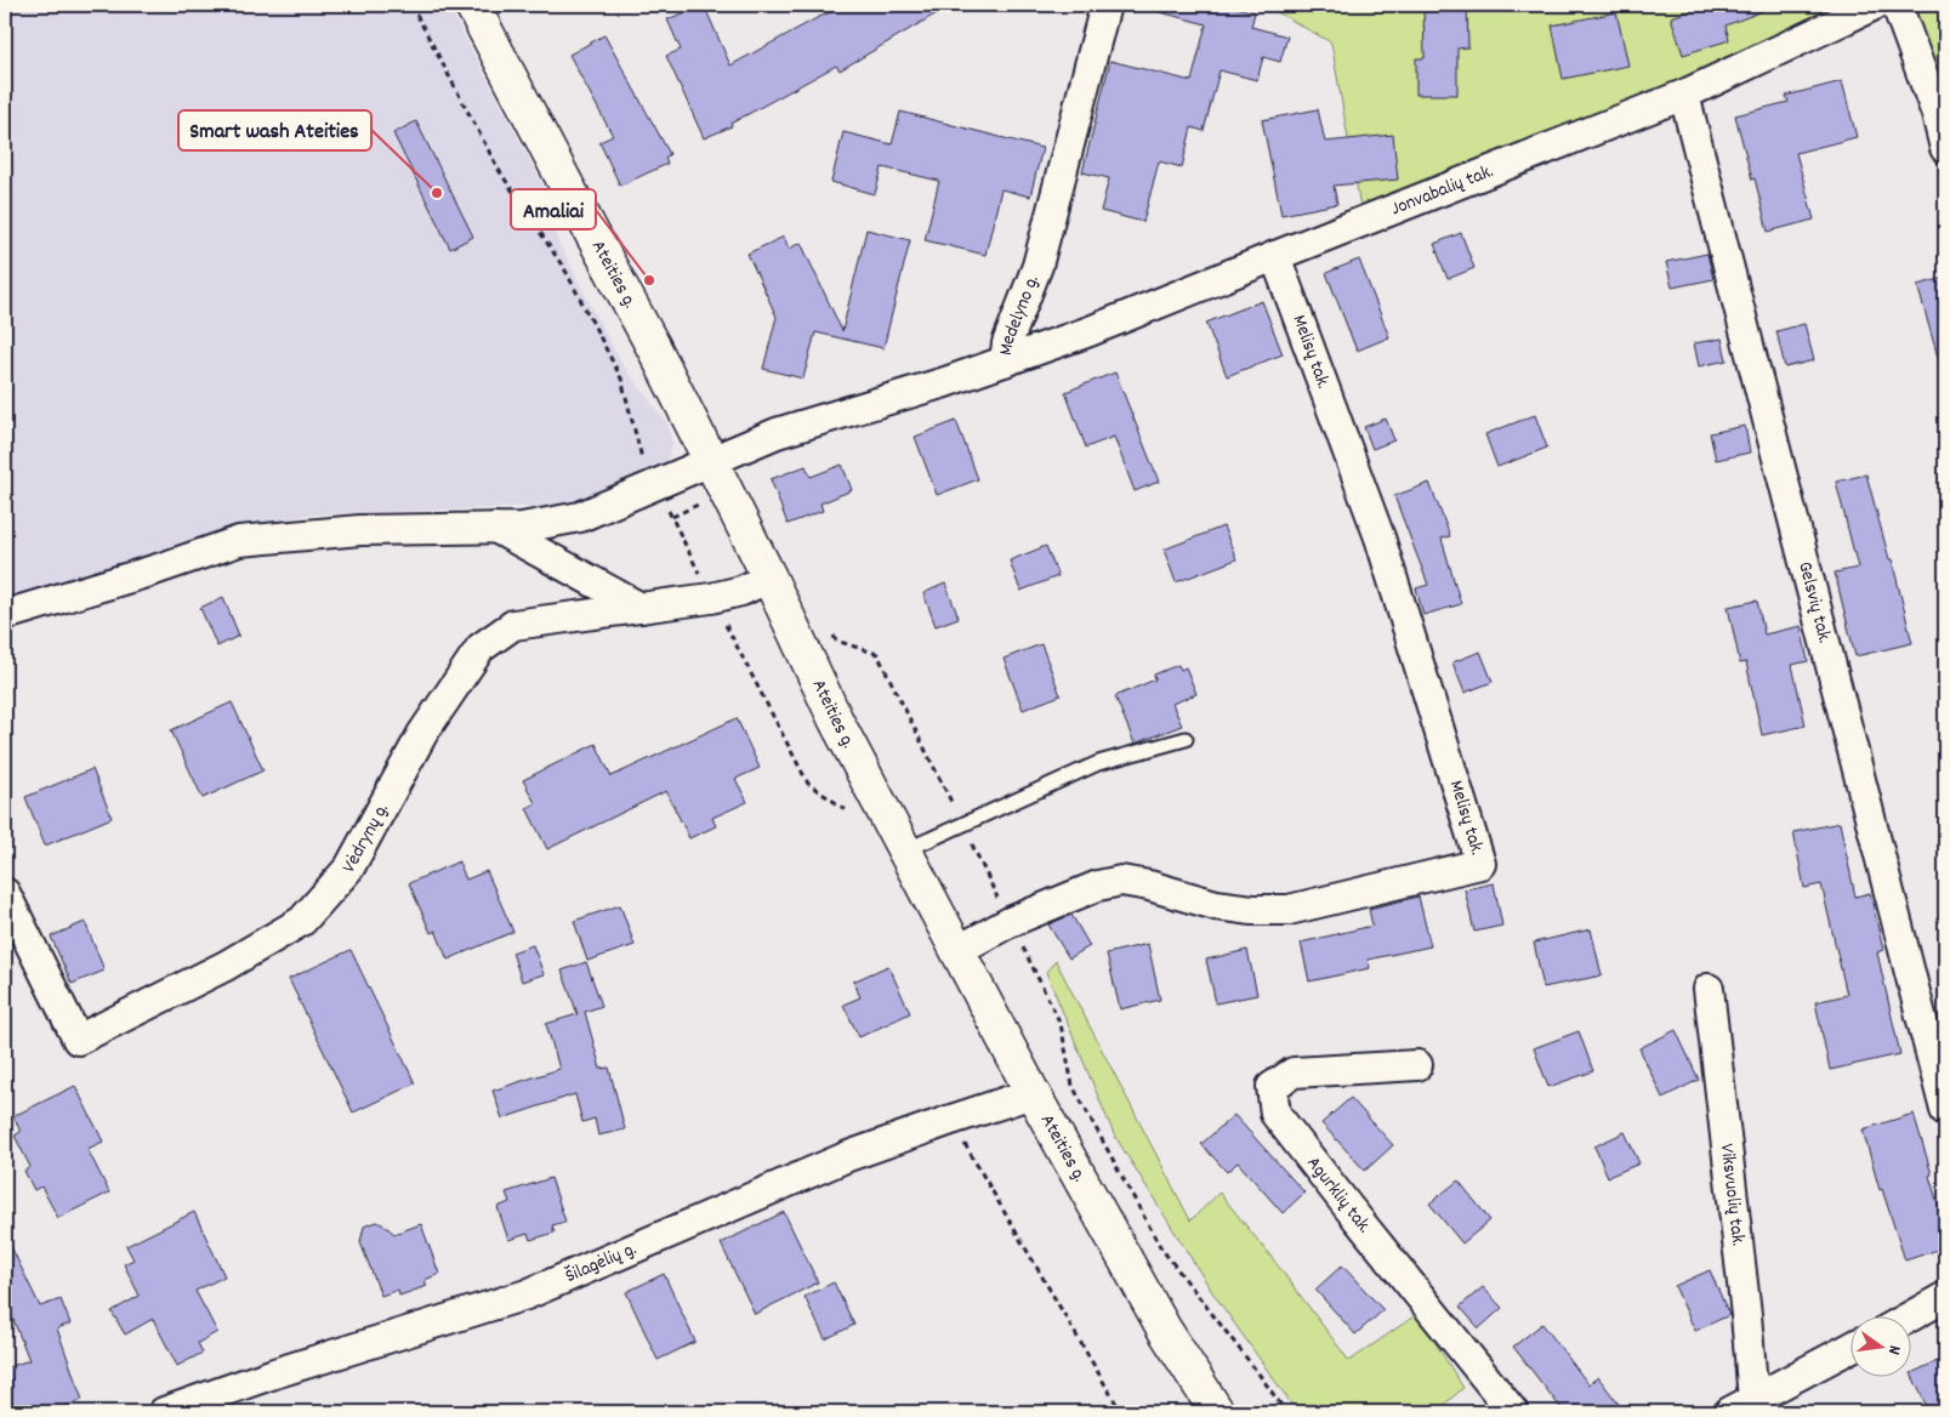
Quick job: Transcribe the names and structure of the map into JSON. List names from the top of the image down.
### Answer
{
  "streets": {
    "street": [
      "Jonvabalių tak.",
      "Ateities g.",
      "Medelyno g.",
      "Melisų tak.",
      "Gelsvių tak.",
      "Vėdrynų g.",
      "Agurklių tak.",
      "Viksvuolių tak.",
      "Šilagėlių g."
    ]
  },
  "crossings": [
    ["Jonvabalių tak.", "Medelyno g."],
    ["Jonvabalių tak.", "Melisų tak."],
    ["Jonvabalių tak.", "Gelsvių tak."],
    ["Ateities g.", "Medelyno g."],
    ["Ateities g.", "Melisų tak."],
    ["Ateities g.", "Vėdrynų g."],
    ["Ateities g.", "Šilagėlių g."]
  ],
  "places": ["Smart wash Ateities", "Amaliai"],
  "north": "right"
}
